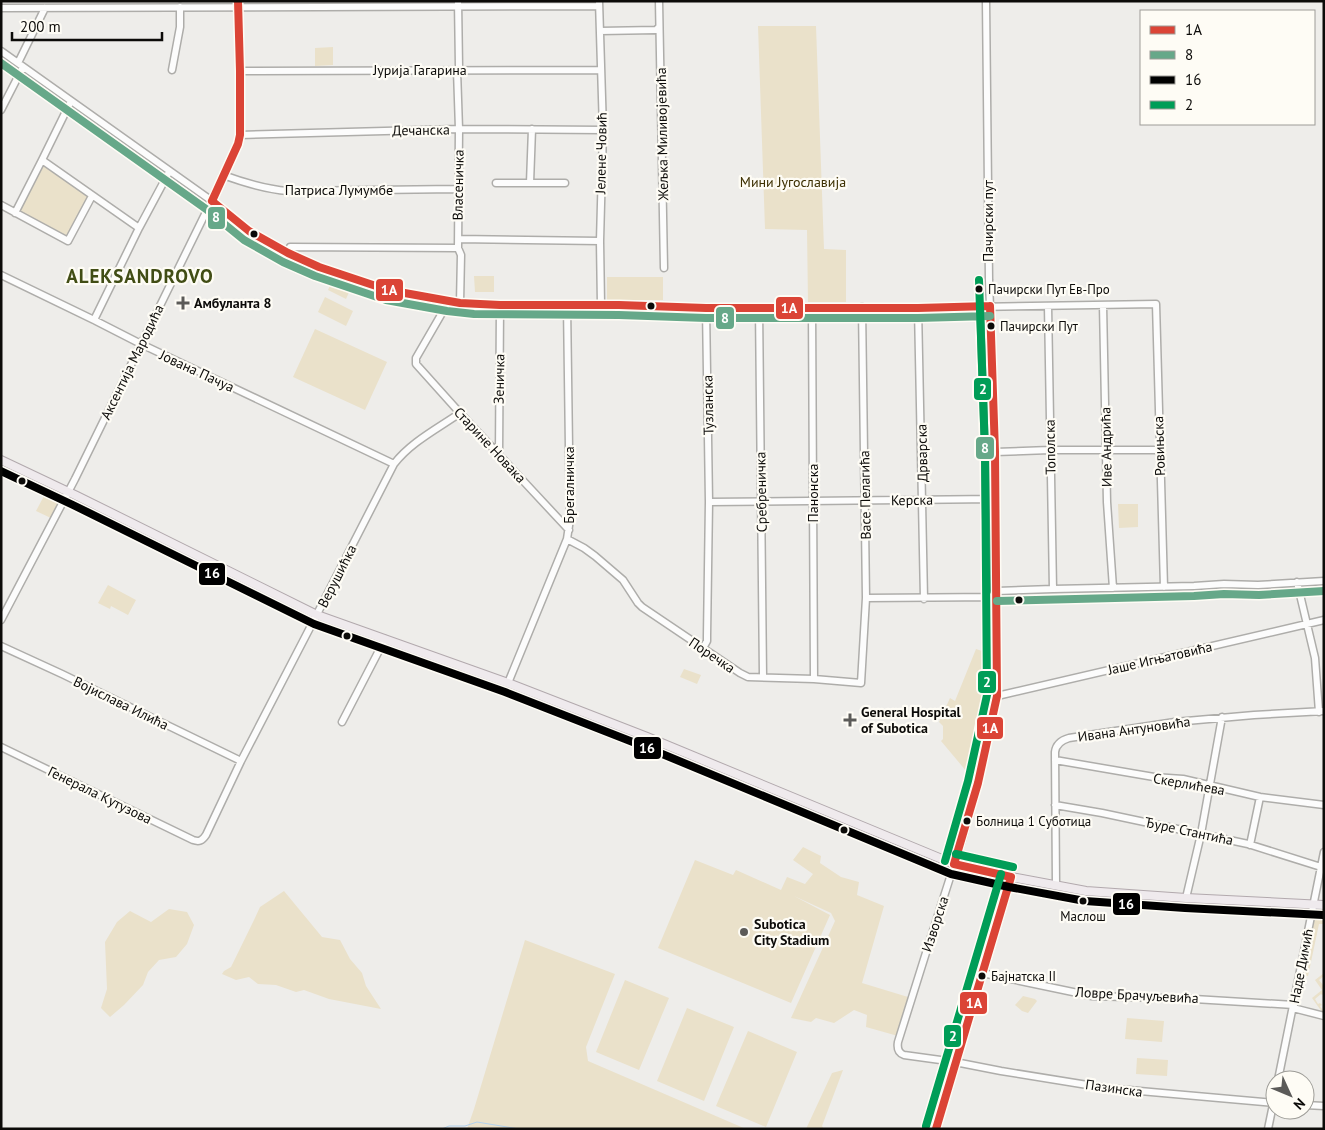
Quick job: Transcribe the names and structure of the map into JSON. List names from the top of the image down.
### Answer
{
  "streets": {
    "street": [
      "Јурија Гагарина",
      "Дечанска",
      "Жељка Миливојевића",
      "Јелене Човић",
      "Власеничка",
      "Патриса Лумумбе",
      "Пачирски пут",
      "Аксентија Мародића",
      "Јована Пачуа",
      "Зеничка",
      "Тузланска",
      "Старине Новака",
      "Ровињска",
      "Тополска",
      "Иве Андрића",
      "Дрварска",
      "Брегалничка",
      "Сребреничка",
      "Панонска",
      "Васе Пелагића",
      "Керска",
      "Верушићка",
      "Поречка",
      "Јаше Игњатовића",
      "Војислава Илића",
      "Ивана Антуновића",
      "Скерлићева",
      "Генерала Кутузова",
      "Ђуре Стантића",
      "Изворска",
      "Наде Димић",
      "Ловре Брачуљевића",
      "Пазинска"
    ]
  },
  "crossings": [
    ["Јурија Гагарина", "Јелене Човић"],
    ["Јурија Гагарина", "Власеничка"],
    ["Јурија Гагарина", "Аксентија Мародића"],
    ["Дечанска", "Јелене Човић"],
    ["Дечанска", "Власеничка"],
    ["Дечанска", "Аксентија Мародића"],
    ["Власеничка", "Патриса Лумумбе"],
    ["Патриса Лумумбе", "Аксентија Мародића"],
    ["Пачирски пут", "Керска"],
    ["Пачирски пут", "Изворска"],
    ["Аксентија Мародића", "Јована Пачуа"],
    ["Јована Пачуа", "Верушићка"],
    ["Зеничка", "Старине Новака"],
    ["Тузланска", "Керска"],
    ["Тузланска", "Поречка"],
    ["Старине Новака", "Брегалничка"],
    ["Старине Новака", "Верушићка"],
    ["Ровињска", "Иве Андрића"],
    ["Дрварска", "Керска"],
    ["Брегалничка", "Поречка"],
    ["Сребреничка", "Керска"],
    ["Сребреничка", "Поречка"],
    ["Панонска", "Керска"],
    ["Панонска", "Поречка"],
    ["Васе Пелагића", "Керска"],
    ["Васе Пелагића", "Поречка"],
    ["Верушићка", "Војислава Илића"],
    ["Верушићка", "Генерала Кутузова"],
    ["Јаше Игњатовића", "Изворска"],
    ["Ивана Антуновића", "Скерлићева"],
    ["Ивана Антуновића", "Ђуре Стантића"],
    ["Ђуре Стантића", "Наде Димић"],
    ["Изворска", "Пазинска"],
    ["Наде Димић", "Ловре Брачуљевића"]
  ],
  "districts": ["ALEKSANDROVO"],
  "parks": ["Мини Југославија"],
  "places": {
    "other": [
      "Пачирски Пут Ев-Про",
      "Пачирски Пут",
      "Болница 1 Суботица",
      "Маслош",
      "Subotica City Stadium",
      "Бајнатска II"
    ],
    "health": ["Амбуланта 8", "General Hospital of Subotica"]
  },
  "lines": [
    "transit line 1A",
    "transit line 8",
    "transit line 2",
    "transit line 16"
  ],
  "legend": [
    "1A",
    "8",
    "16",
    "2"
  ],
  "scale_bar": "200 m",
  "north": "bottom right"
}
